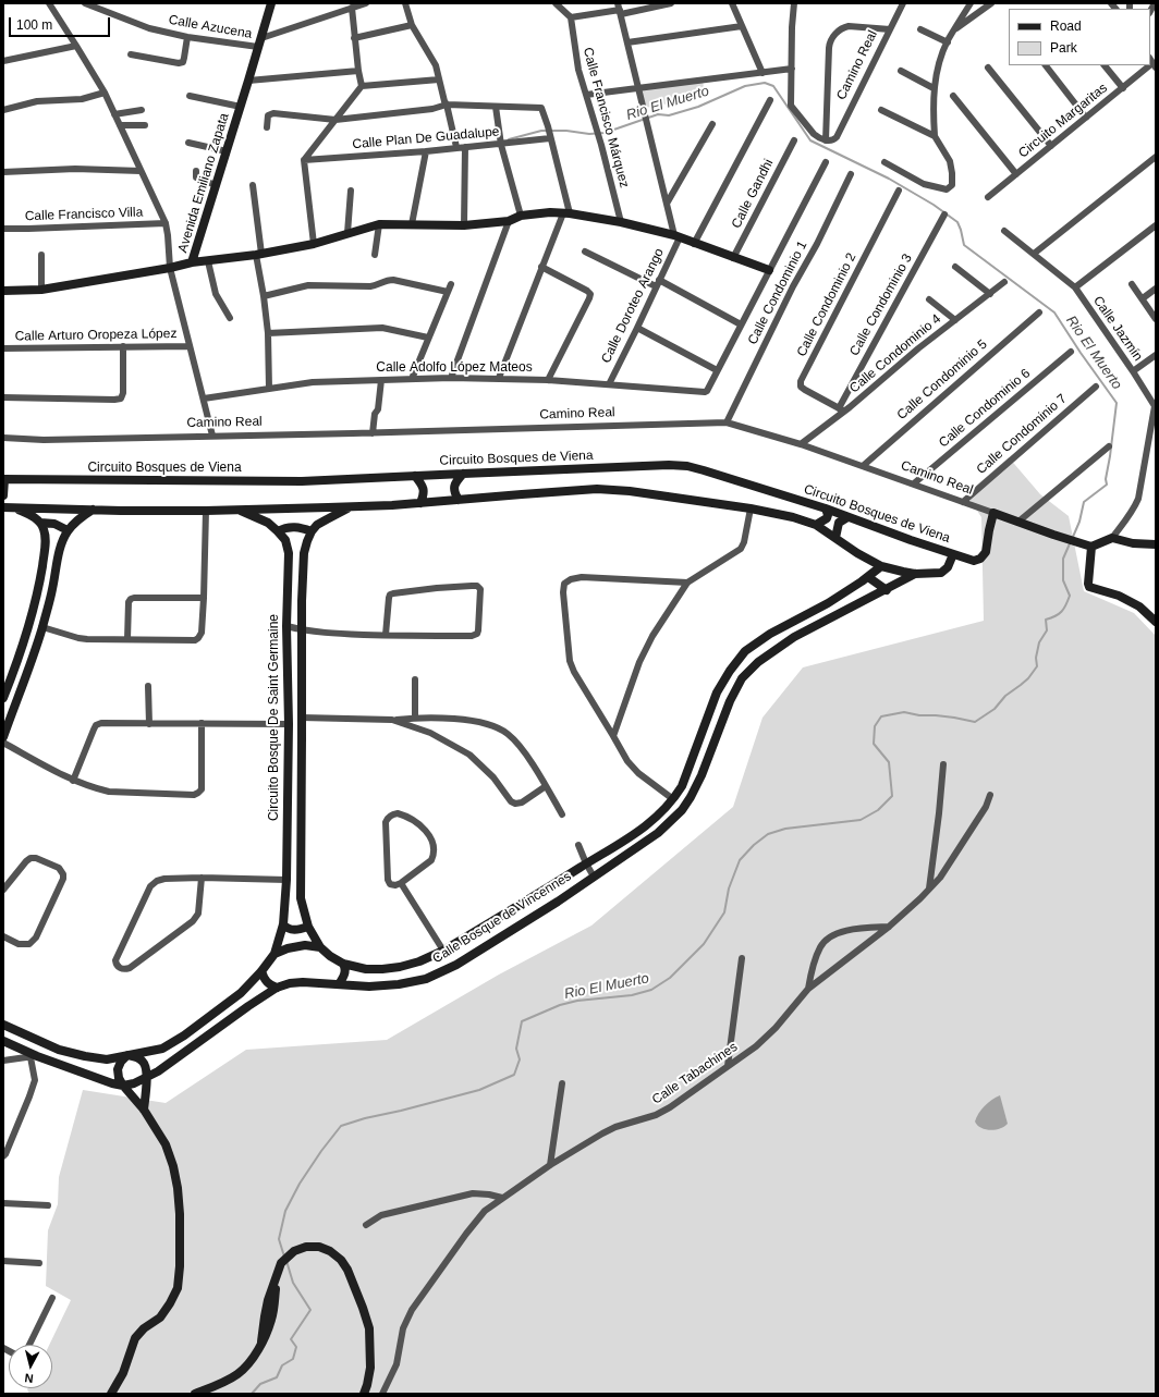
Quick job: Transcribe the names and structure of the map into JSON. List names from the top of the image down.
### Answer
{
  "streets": {
    "main road": [
      "Camino Real",
      "Avenida Emiliano Zapata",
      "Circuito Bosques de Viena",
      "Circuito Bosque De Saint Germaine",
      "Calle Bosque de Vincennes"
    ],
    "street": [
      "Calle Azucena",
      "Calle Francisco Márquez",
      "Circuito Margaritas",
      "Calle Plan De Guadalupe",
      "Calle Gandhi",
      "Calle Francisco Villa",
      "Calle Condominio 1",
      "Calle Condominio 2",
      "Calle Condominio 3",
      "Calle Doroteo Arango",
      "Calle Jazmín",
      "Calle Arturo Oropeza López",
      "Calle Condominio 4",
      "Calle Adolfo López Mateos",
      "Calle Condominio 5",
      "Calle Condominio 6",
      "Calle Condominio 7",
      "Calle Tabachines"
    ]
  },
  "crossings": [
    ["Calle Azucena", "Avenida Emiliano Zapata"],
    ["Camino Real", "Calle Condominio 1"],
    ["Camino Real", "Calle Condominio 4"],
    ["Camino Real", "Calle Condominio 5"],
    ["Camino Real", "Calle Condominio 6"],
    ["Camino Real", "Calle Condominio 7"],
    ["Calle Condominio 2", "Calle Condominio 3"],
    ["Calle Condominio 2", "Calle Condominio 4"],
    ["Calle Condominio 3", "Calle Condominio 4"],
    ["Calle Doroteo Arango", "Calle Adolfo López Mateos"],
    ["Circuito Bosques de Viena", "Circuito Bosque De Saint Germaine"],
    ["Circuito Bosques de Viena", "Calle Bosque de Vincennes"]
  ],
  "water": ["Rio El Muerto"],
  "legend": ["Road", "Park"],
  "scale_bar": "100 m",
  "north": "bottom"
}
